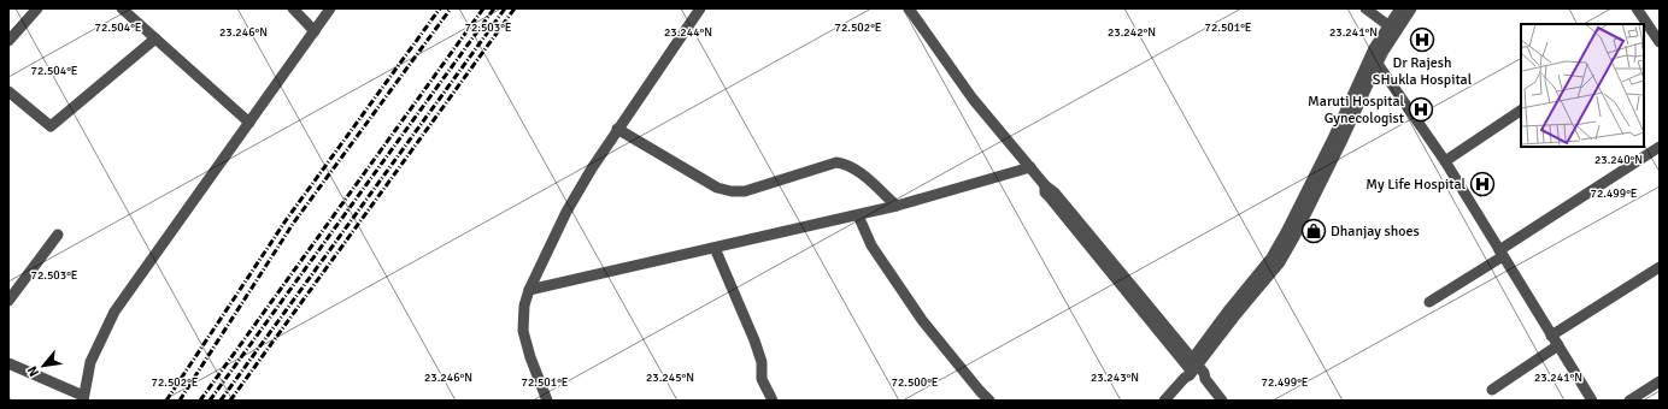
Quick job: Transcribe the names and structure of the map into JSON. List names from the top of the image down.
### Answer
{
  "places": {
    "hospital": ["Dr Rajesh SHukla Hospital", "Maruti Hospital Gynecologist", "My Life Hospital"],
    "shop": ["Dhanjay shoes"]
  },
  "north": "bottom left",
  "coordinates": [
    "72.504°E",
    "72.503°E",
    "72.502°E",
    "72.501°E",
    "23.246°N",
    "23.244°N",
    "23.242°N",
    "23.241°N",
    "23.240°N",
    "72.499°E",
    "23.245°N",
    "23.243°N",
    "72.500°E"
  ]
}
